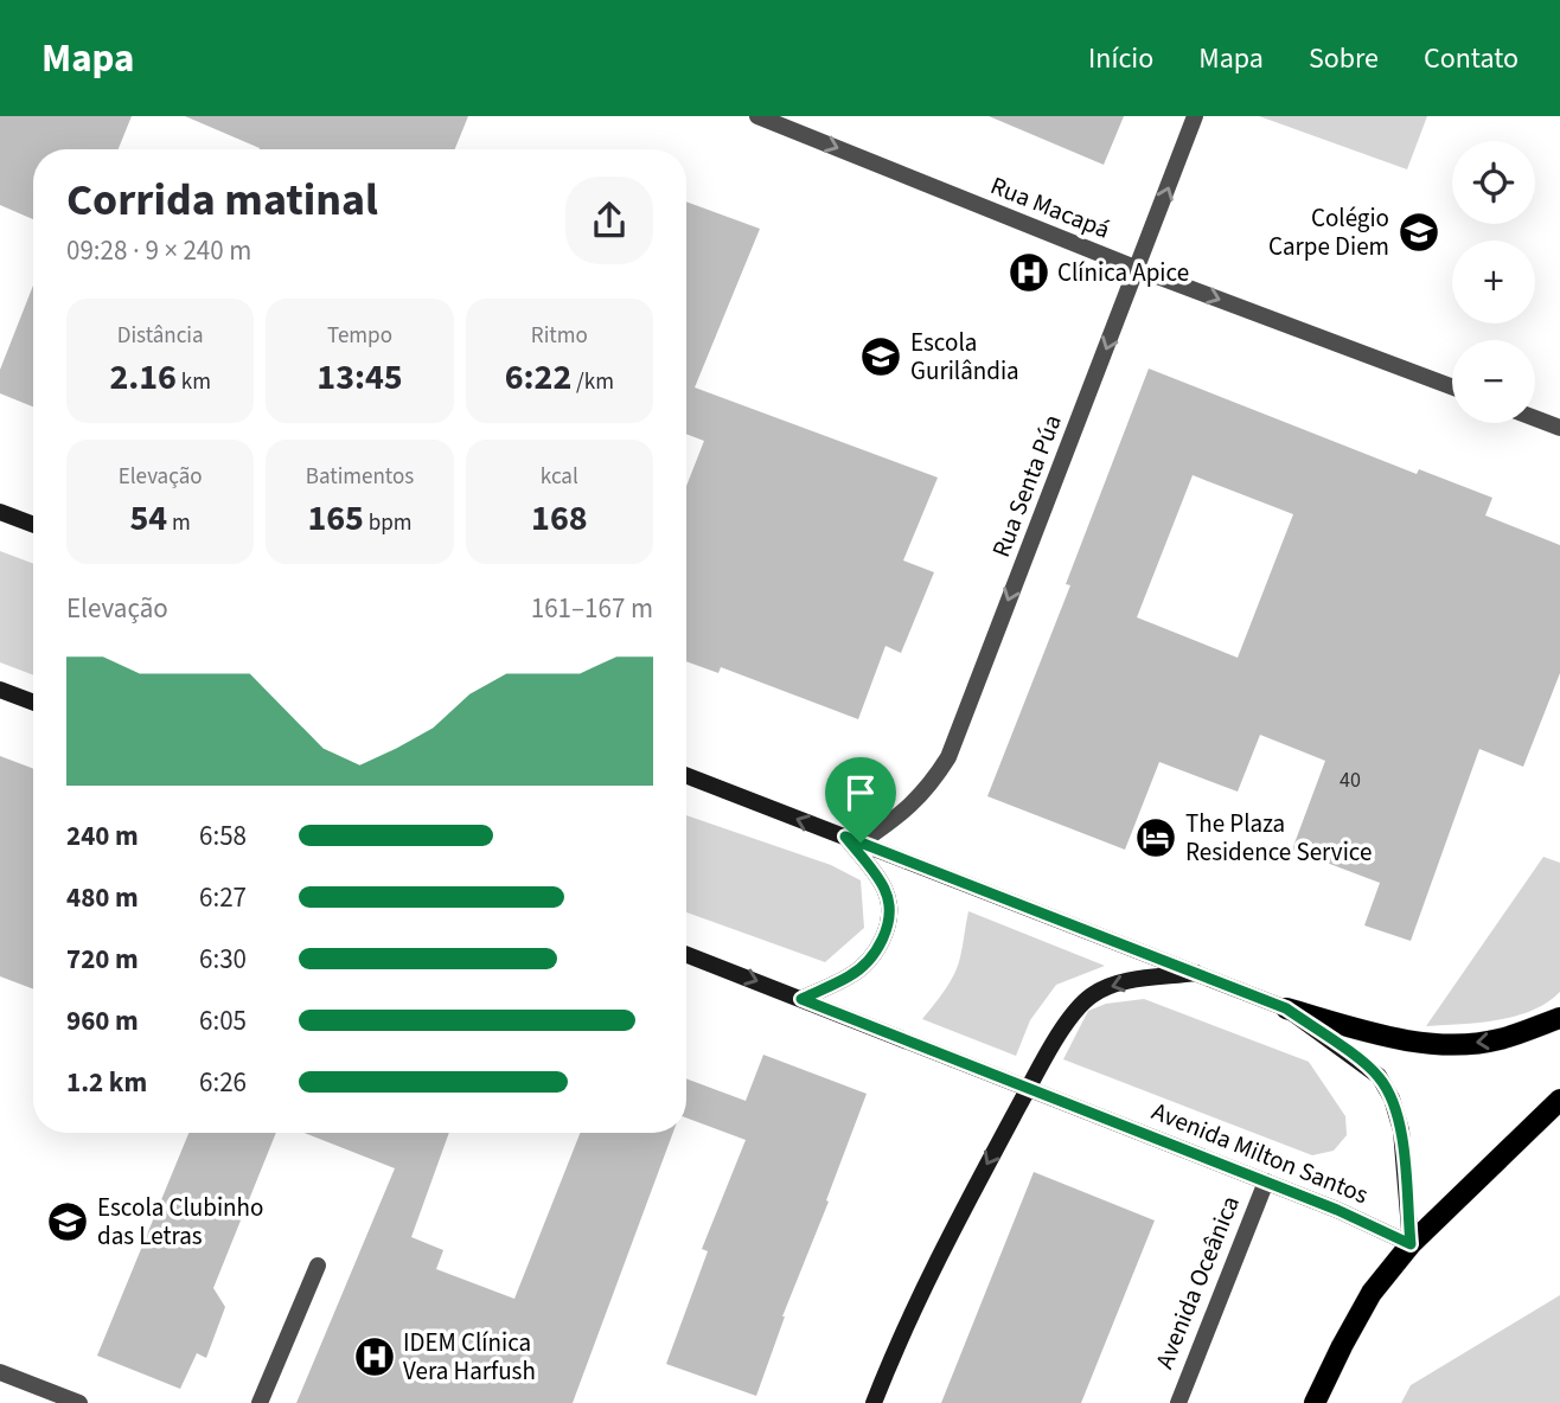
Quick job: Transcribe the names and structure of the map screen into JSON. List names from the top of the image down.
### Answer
{
  "streets": {
    "main road": ["Avenida Milton Santos"],
    "street": ["Rua Macapá", "Rua Senta Púa", "Avenida Oceânica"]
  },
  "crossings": [
    ["Rua Macapá", "Rua Senta Púa"],
    ["Rua Senta Púa", "Avenida Milton Santos"],
    ["Avenida Milton Santos", "Avenida Oceânica"]
  ],
  "one_way": ["Rua Macapá"],
  "places": {
    "school or university": ["Colégio Carpe Diem", "Escola Gurilândia", "Escola Clubinho das Letras"],
    "hospital": ["Clínica Apice", "IDEM Clínica Vera Harfush"],
    "hotel": ["The Plaza Residence Service"]
  },
  "house_numbers": ["40"],
  "page": {
    "header": "Mapa",
    "nav": [
      "Início",
      "Mapa",
      "Sobre",
      "Contato"
    ],
    "map_buttons": ["+", "−"],
    "heading": ["Corrida matinal", "09:28 · 9 × 240 m"],
    "stats": [
      ["Distância", "2.16 km"],
      ["Tempo", "13:45"],
      ["Ritmo", "6:22 /km"],
      ["Elevação", "54 m"],
      ["Batimentos", "165 bpm"],
      ["kcal", "168"]
    ],
    "chart": ["Elevação", "161–167 m"],
    "list": [
      {
        "name": "240 m",
        "note": "6:58"
      },
      {
        "name": "480 m",
        "note": "6:27"
      },
      {
        "name": "720 m",
        "note": "6:30"
      },
      {
        "name": "960 m",
        "note": "6:05"
      },
      {
        "name": "1.2 km",
        "note": "6:26"
      }
    ]
  }
}
